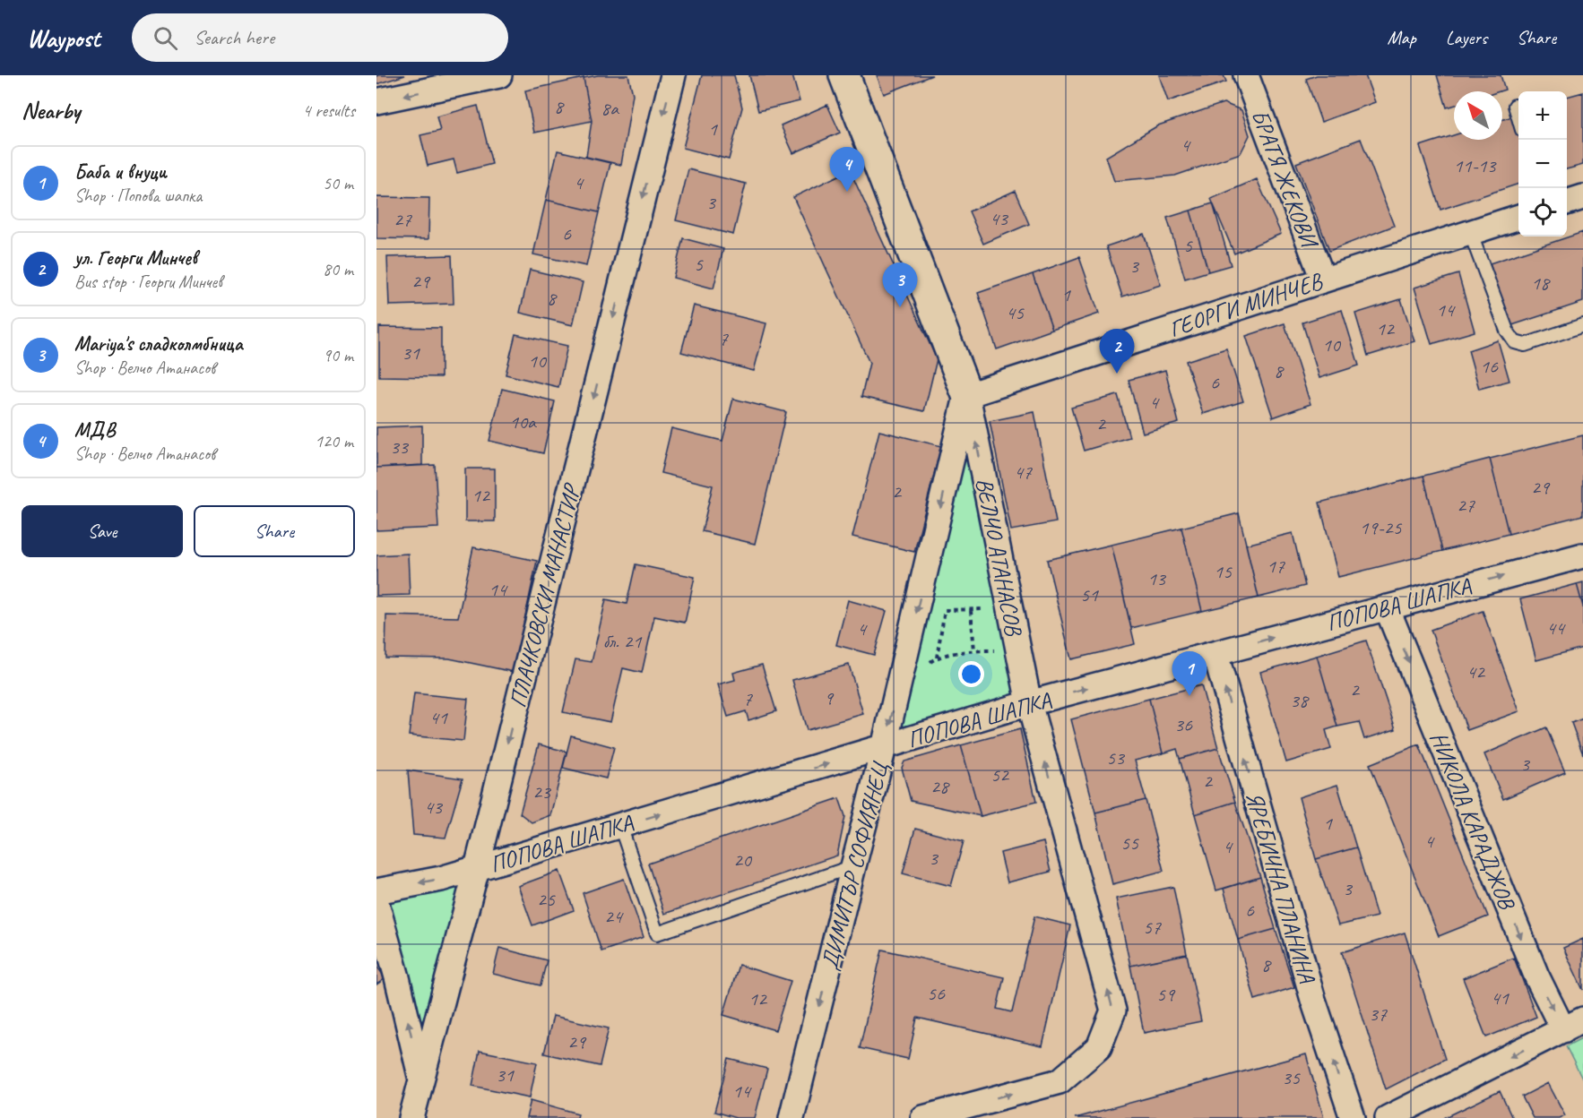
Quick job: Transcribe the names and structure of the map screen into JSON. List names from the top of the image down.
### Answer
{
  "streets": {
    "street": [
      "БРАТЯ ЖЕКОВИ",
      "ГЕОРГИ МИНЧЕВ",
      "ВЕЛЧО АТАНАСОВ",
      "ПЛАЧКОВСКИ МАНАСТИР",
      "ПОПОВА ШАПКА",
      "НИКОЛА КАРАДЖОВ",
      "ДИМИТЪР СОФИЯНЕЦ",
      "ЯРЕБИЧНА ПЛАНИНА"
    ]
  },
  "crossings": [
    ["БРАТЯ ЖЕКОВИ", "ГЕОРГИ МИНЧЕВ"],
    ["ГЕОРГИ МИНЧЕВ", "ВЕЛЧО АТАНАСОВ"],
    ["ГЕОРГИ МИНЧЕВ", "ДИМИТЪР СОФИЯНЕЦ"],
    ["ВЕЛЧО АТАНАСОВ", "ПОПОВА ШАПКА"],
    ["ВЕЛЧО АТАНАСОВ", "ДИМИТЪР СОФИЯНЕЦ"],
    ["ПЛАЧКОВСКИ МАНАСТИР", "ПОПОВА ШАПКА"],
    ["ПОПОВА ШАПКА", "НИКОЛА КАРАДЖОВ"],
    ["ПОПОВА ШАПКА", "ДИМИТЪР СОФИЯНЕЦ"],
    ["ПОПОВА ШАПКА", "ЯРЕБИЧНА ПЛАНИНА"]
  ],
  "one_way": [
    "ВЕЛЧО АТАНАСОВ",
    "ПЛАЧКОВСКИ МАНАСТИР",
    "НИКОЛА КАРАДЖОВ",
    "ДИМИТЪР СОФИЯНЕЦ",
    "ЯРЕБИЧНА ПЛАНИНА"
  ],
  "house_numbers": [
    "8",
    "8a",
    "1",
    "4",
    "11-13",
    "4",
    "3",
    "43",
    "27",
    "6",
    "5",
    "5",
    "3",
    "29",
    "18",
    "1",
    "8",
    "14",
    "45",
    "12",
    "7",
    "10",
    "31",
    "10",
    "16",
    "8",
    "6",
    "4",
    "10a",
    "2",
    "33",
    "47",
    "29",
    "2",
    "12",
    "27",
    "19-25",
    "17",
    "15",
    "13",
    "14",
    "51",
    "44",
    "4",
    "бл. 21",
    "42",
    "2",
    "9",
    "7",
    "38",
    "41",
    "36",
    "53",
    "3",
    "52",
    "2",
    "28",
    "23",
    "43",
    "1",
    "4",
    "55",
    "4",
    "3",
    "20",
    "3",
    "25",
    "6",
    "24",
    "57",
    "8",
    "56",
    "59",
    "41",
    "12",
    "37",
    "29",
    "31",
    "35",
    "14"
  ],
  "north": "top left",
  "page": {
    "header": "Waypost",
    "search": "Search here",
    "nav": ["Map", "Layers", "Share"],
    "heading": ["Nearby", "4 results"],
    "map_buttons": ["+", "−"],
    "list": [
      {
        "mark": "1",
        "name": "Баба и внуци",
        "note": "Shop · Попова шапка",
        "value": "50 m"
      },
      {
        "mark": "2",
        "name": "ул. Георги Минчев",
        "note": "Bus stop · Георги Минчев",
        "value": "80 m"
      },
      {
        "mark": "3",
        "name": "Mariya's сладколмбница",
        "note": "Shop · Велчо Атанасов",
        "value": "90 m"
      },
      {
        "mark": "4",
        "name": "МДВ",
        "note": "Shop · Велчо Атанасов",
        "value": "120 m"
      }
    ],
    "pins": [
      "4",
      "3",
      "2",
      "1"
    ],
    "buttons": ["Save", "Share"]
  }
}
